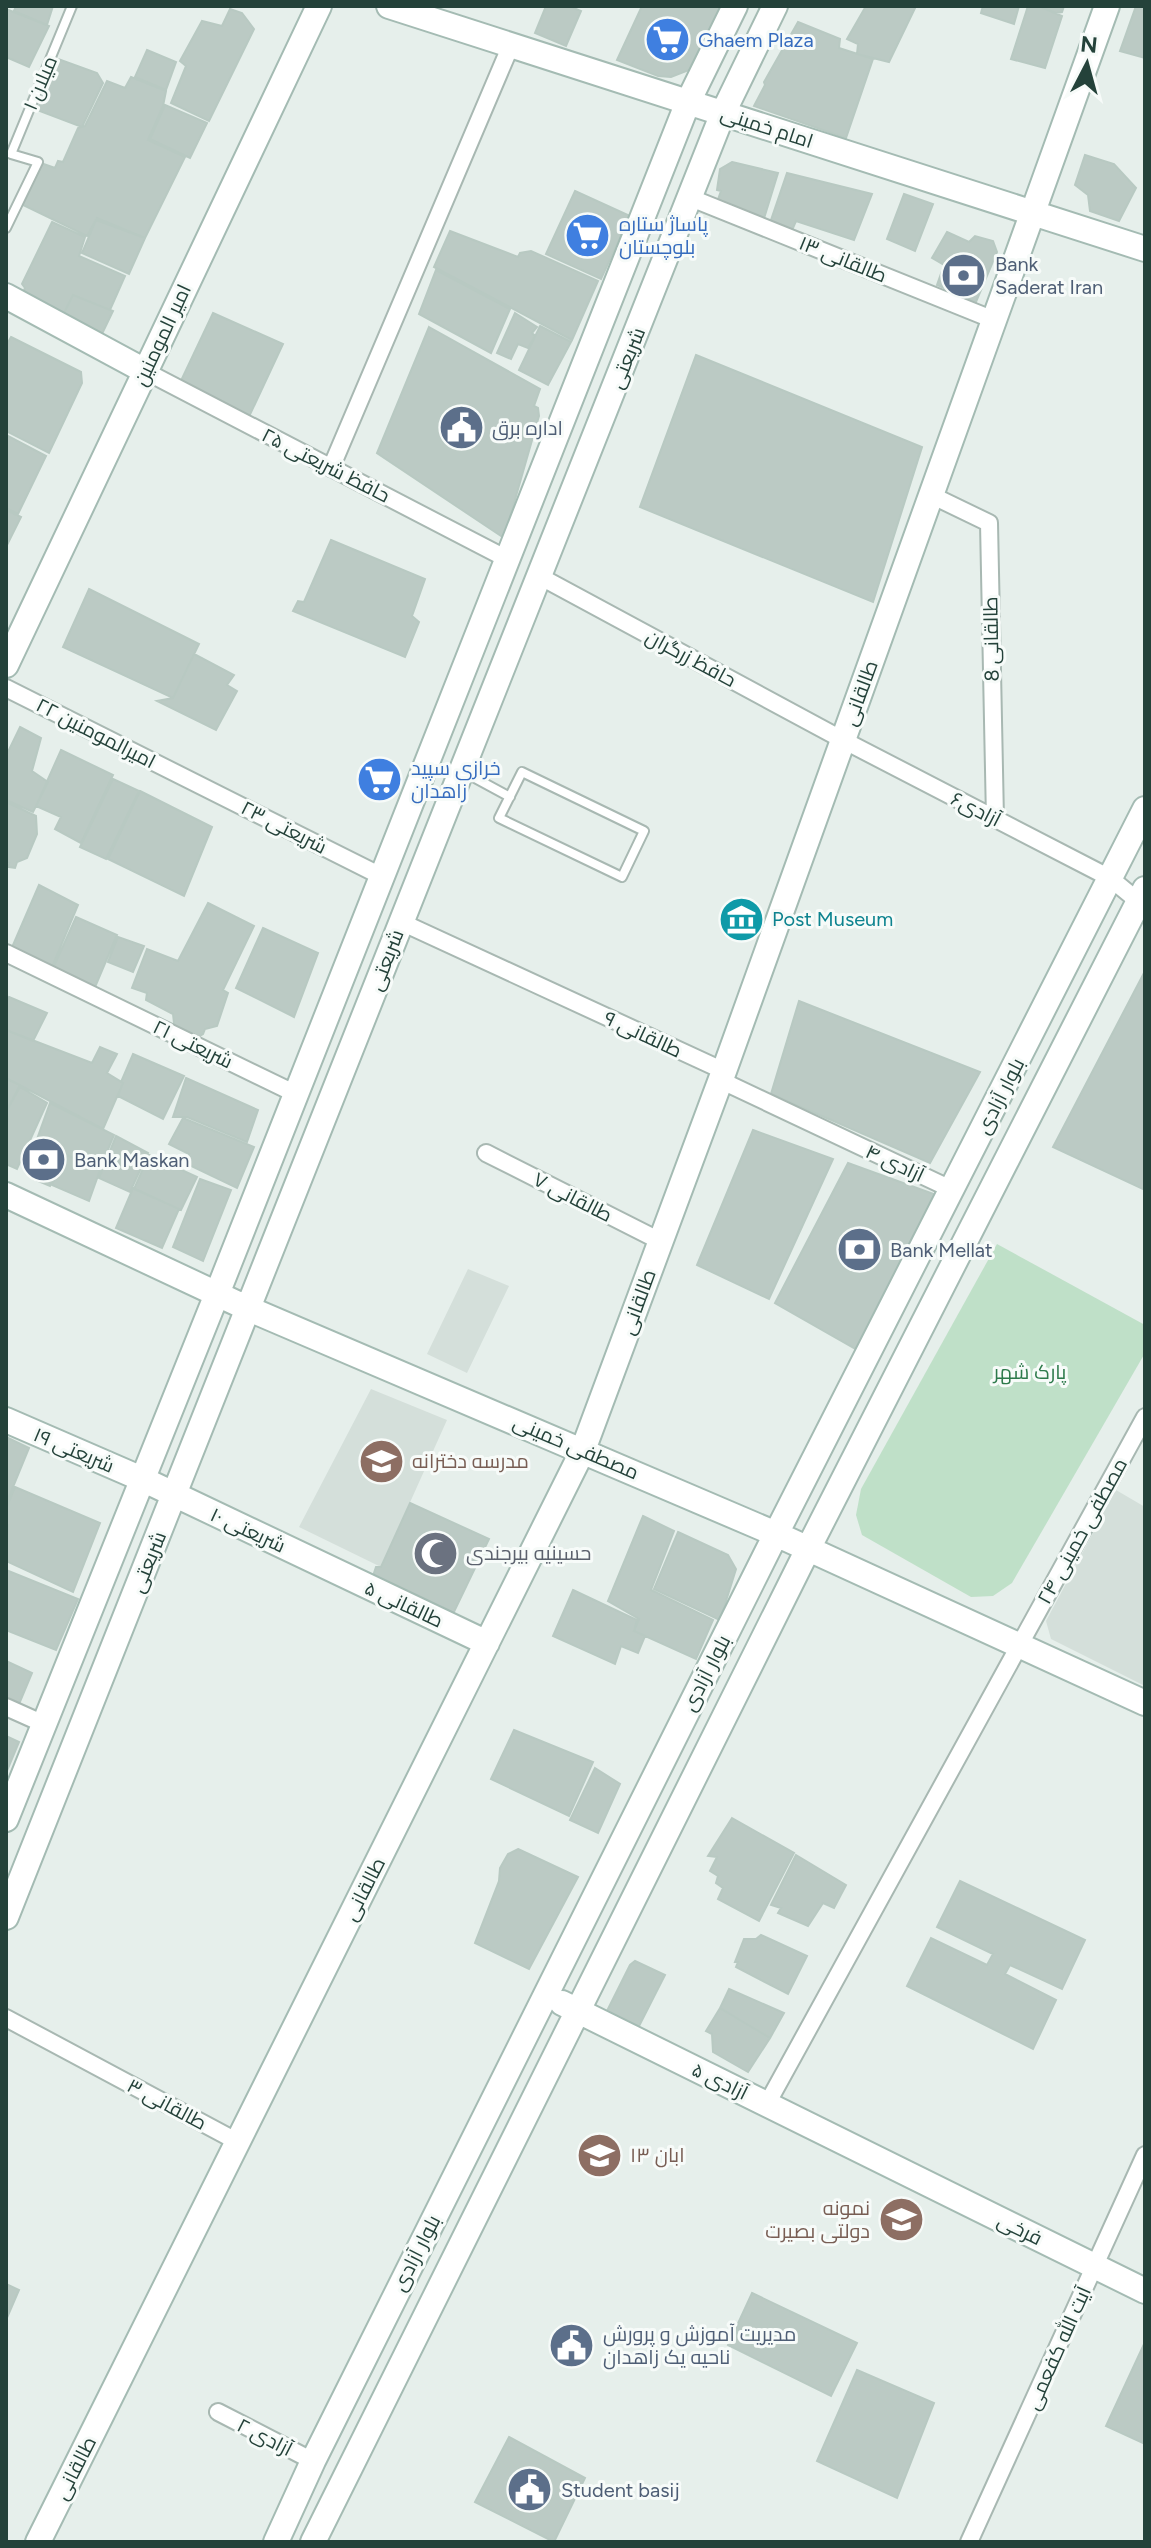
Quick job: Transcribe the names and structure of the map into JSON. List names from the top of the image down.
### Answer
{
  "streets": {
    "main road": [
      "امام خمینی",
      "امیر المومنین",
      "شریعتی",
      "طالقانی",
      "بلوار آزادی",
      "مصطفی خمینی",
      "شریعتی ۱۹",
      "شریعتی ۱۰",
      "طالقانی ۵",
      "آزادی ۵",
      "فرخی"
    ],
    "street": [
      "طالقانی ۱۳",
      "حافظ شریعتی ۲۵",
      "طالقانی 8",
      "حافظ زرگران",
      "امیرالمومنین ۲۲",
      "آزادی۶",
      "شریعتی ۲۳",
      "طالقانی ۹",
      "شریعتی ۲۱",
      "آزادی ۴",
      "طالقانی ۷",
      "مصطفی خمینی ۲۴",
      "طالقانی ۳",
      "آیت الله کفعمی",
      "آزادی ۲"
    ],
    "lane": ["میلان ۱"]
  },
  "crossings": [
    ["امام خمینی", "شریعتی"],
    ["امام خمینی", "طالقانی"],
    ["طالقانی ۱۳", "شریعتی"],
    ["طالقانی ۱۳", "طالقانی"],
    ["امیر المومنین", "حافظ شریعتی ۲۵"],
    ["شریعتی", "حافظ شریعتی ۲۵"],
    ["شریعتی", "حافظ زرگران"],
    ["شریعتی", "شریعتی ۲۳"],
    ["شریعتی", "طالقانی ۹"],
    ["شریعتی", "شریعتی ۲۱"],
    ["شریعتی", "مصطفی خمینی"],
    ["شریعتی", "شریعتی ۱۹"],
    ["شریعتی", "شریعتی ۱۰"],
    ["طالقانی 8", "طالقانی"],
    ["طالقانی 8", "آزادی۶"],
    ["حافظ زرگران", "طالقانی"],
    ["حافظ زرگران", "آزادی۶"],
    ["طالقانی", "آزادی۶"],
    ["طالقانی", "طالقانی ۹"],
    ["طالقانی", "طالقانی ۷"],
    ["طالقانی", "مصطفی خمینی"],
    ["طالقانی", "طالقانی ۵"],
    ["طالقانی", "طالقانی ۳"],
    ["امیرالمومنین ۲۲", "شریعتی ۲۳"],
    ["آزادی۶", "بلوار آزادی"],
    ["طالقانی ۹", "آزادی ۴"],
    ["بلوار آزادی", "آزادی ۴"],
    ["بلوار آزادی", "مصطفی خمینی"],
    ["بلوار آزادی", "آزادی ۵"],
    ["بلوار آزادی", "آزادی ۲"],
    ["مصطفی خمینی", "مصطفی خمینی ۲۴"],
    ["شریعتی ۱۹", "شریعتی ۱۰"],
    ["شریعتی ۱۰", "طالقانی ۵"],
    ["مصطفی خمینی ۲۴", "آزادی ۵"],
    ["آزادی ۵", "فرخی"],
    ["فرخی", "آیت الله کفعمی"]
  ],
  "parks": ["پارک شهر"],
  "places": {
    "supermarket": ["Ghaem Plaza", "پاساژ ستاره بلوچستان", "خرازی سپید زاهدان"],
    "bank": ["Bank Saderat Iran", "Bank Maskan", "Bank Mellat"],
    "public building": ["اداره برق", "مدیریت آموزش و پرورش ناحیه یک زاهدان", "Student basij"],
    "museum": ["Post Museum"],
    "school or university": ["مدرسه دخترانه", "۱۳ ابان", "نمونه دولتی بصیرت"],
    "mosque": ["حسینیه بیرجندی"]
  },
  "north": "top"
}
